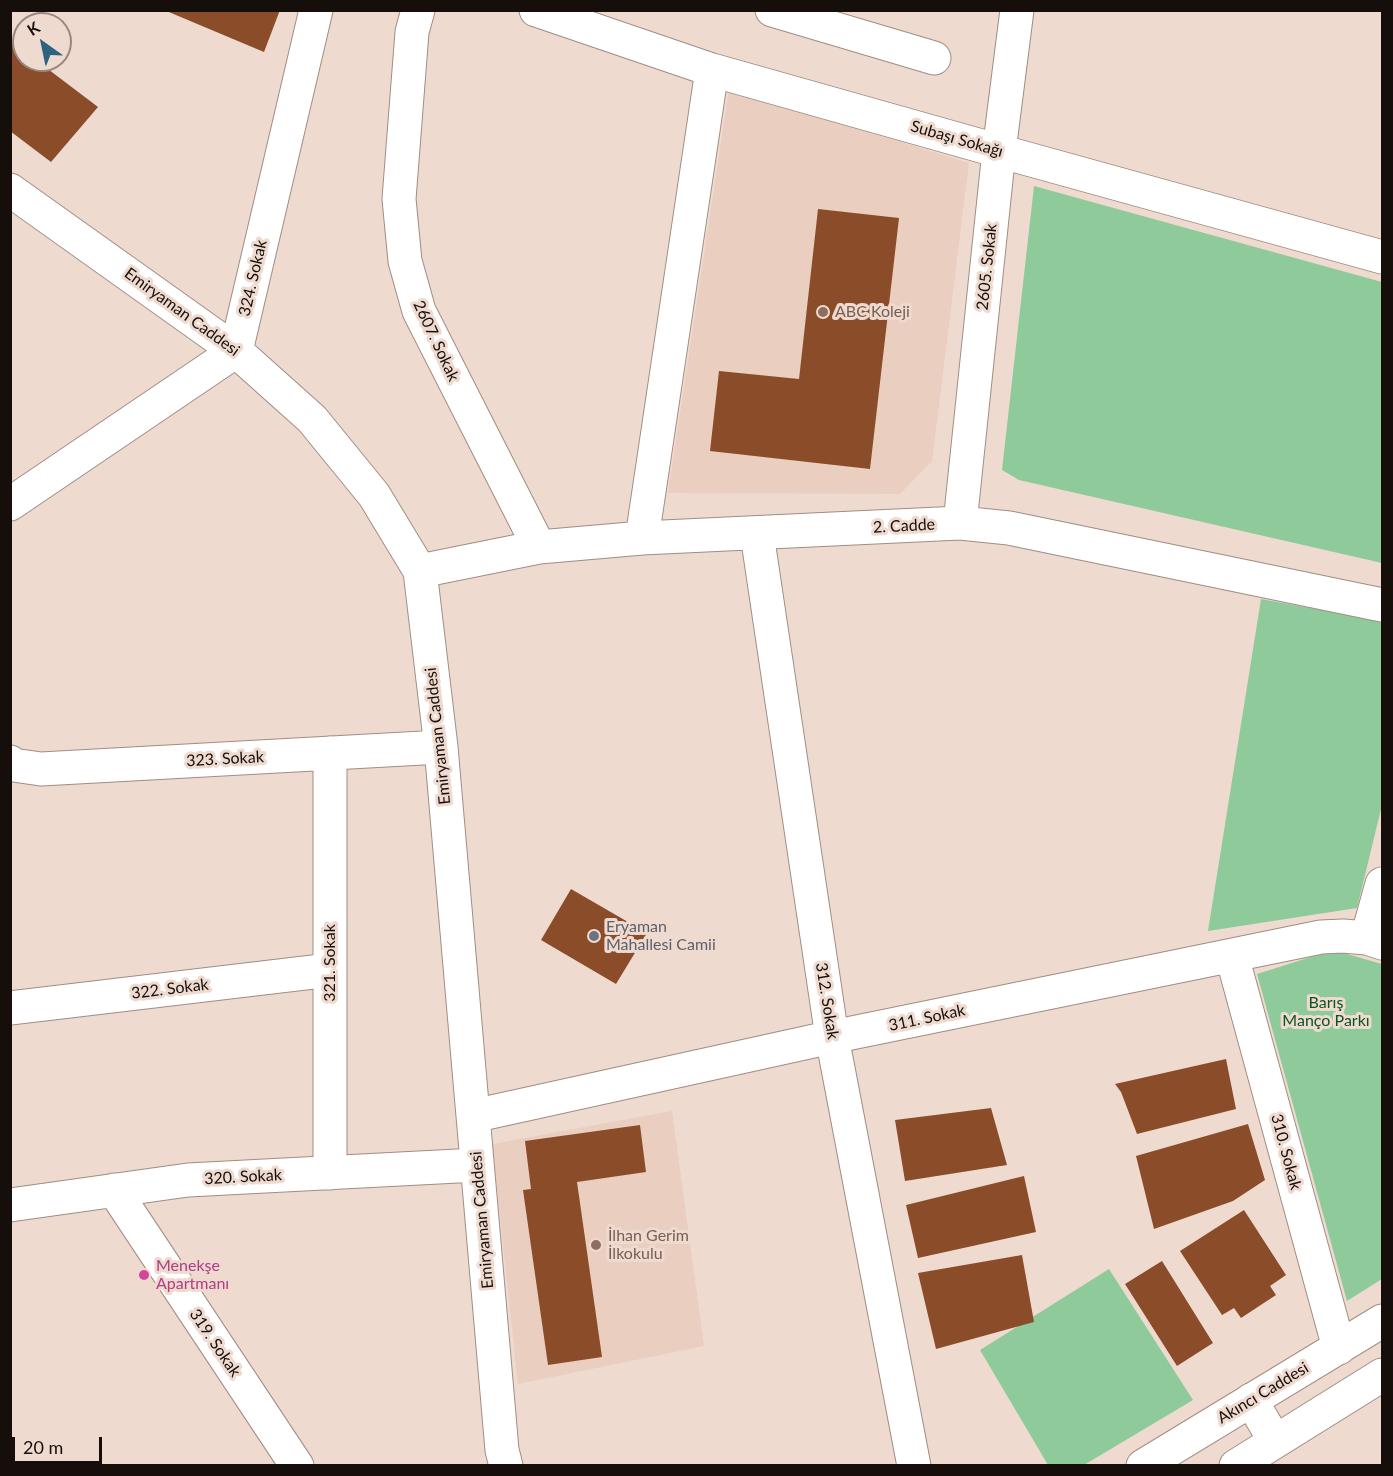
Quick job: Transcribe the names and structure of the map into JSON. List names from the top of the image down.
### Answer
{
  "streets": {
    "street": [
      "Subaşı Sokağı",
      "2605. Sokak",
      "324. Sokak",
      "Emiryaman Caddesi",
      "2607. Sokak",
      "2. Cadde",
      "323. Sokak",
      "321. Sokak",
      "322. Sokak",
      "312. Sokak",
      "311. Sokak",
      "310. Sokak",
      "320. Sokak",
      "319. Sokak",
      "Akıncı Caddesi"
    ]
  },
  "crossings": [
    ["Subaşı Sokağı", "2605. Sokak"],
    ["2605. Sokak", "2. Cadde"],
    ["324. Sokak", "Emiryaman Caddesi"],
    ["Emiryaman Caddesi", "2. Cadde"],
    ["Emiryaman Caddesi", "323. Sokak"],
    ["Emiryaman Caddesi", "311. Sokak"],
    ["Emiryaman Caddesi", "320. Sokak"],
    ["2607. Sokak", "2. Cadde"],
    ["2. Cadde", "312. Sokak"],
    ["323. Sokak", "321. Sokak"],
    ["321. Sokak", "322. Sokak"],
    ["321. Sokak", "320. Sokak"],
    ["312. Sokak", "311. Sokak"],
    ["311. Sokak", "310. Sokak"],
    ["310. Sokak", "Akıncı Caddesi"],
    ["320. Sokak", "319. Sokak"]
  ],
  "parks": ["Barış Manço Parkı"],
  "places": [
    "ABC Koleji",
    "Eryaman Mahallesi Camii",
    "İlhan Gerim İlkokulu",
    "Menekşe Apartmanı"
  ],
  "scale_bar": "20 m",
  "north": "top left"
}
